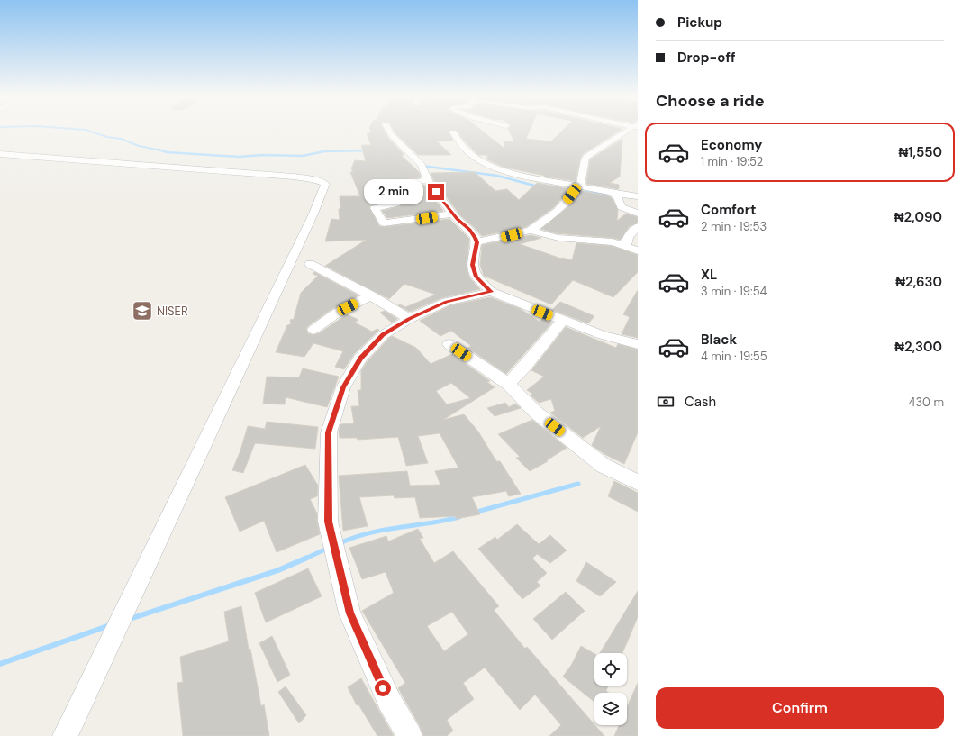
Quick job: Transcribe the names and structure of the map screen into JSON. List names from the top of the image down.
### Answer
{
  "places": {
    "school or university": ["NISER"]
  },
  "page": {
    "banner": ["Pickup", "Drop-off"],
    "heading": "Choose a ride",
    "list": [
      {
        "name": "Economy",
        "note": "1 min · 19:52",
        "value": "₦1,550"
      },
      {
        "name": "Comfort",
        "note": "2 min · 19:53",
        "value": "₦2,090"
      },
      {
        "name": "XL",
        "note": "3 min · 19:54",
        "value": "₦2,630"
      },
      {
        "name": "Black",
        "note": "4 min · 19:55",
        "value": "₦2,300"
      }
    ],
    "bubble": "2 min",
    "pay": ["Cash", "430 m"],
    "buttons": "Confirm"
  }
}
